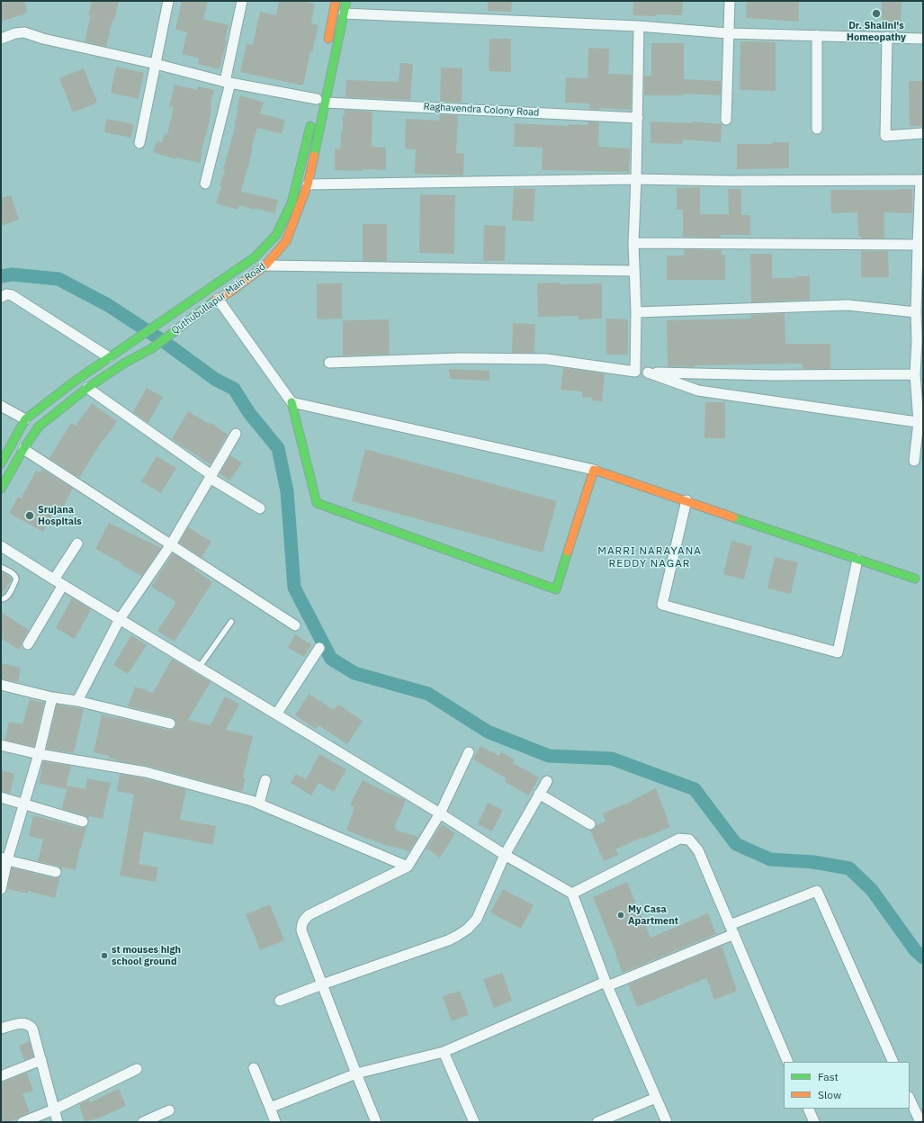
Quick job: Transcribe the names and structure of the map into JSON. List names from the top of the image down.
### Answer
{
  "streets": {
    "main road": ["Quthubullapur Main Road"],
    "street": ["Raghavendra Colony Road"]
  },
  "crossings": [
    ["Raghavendra Colony Road", "Quthubullapur Main Road"]
  ],
  "districts": ["MARRI NARAYANA REDDY NAGAR"],
  "places": [
    "Dr. Shalini's Homeopathy",
    "Srujana Hospitals",
    "My Casa Apartment",
    "st mouses high school ground"
  ],
  "legend": ["Fast", "Slow"]
}
